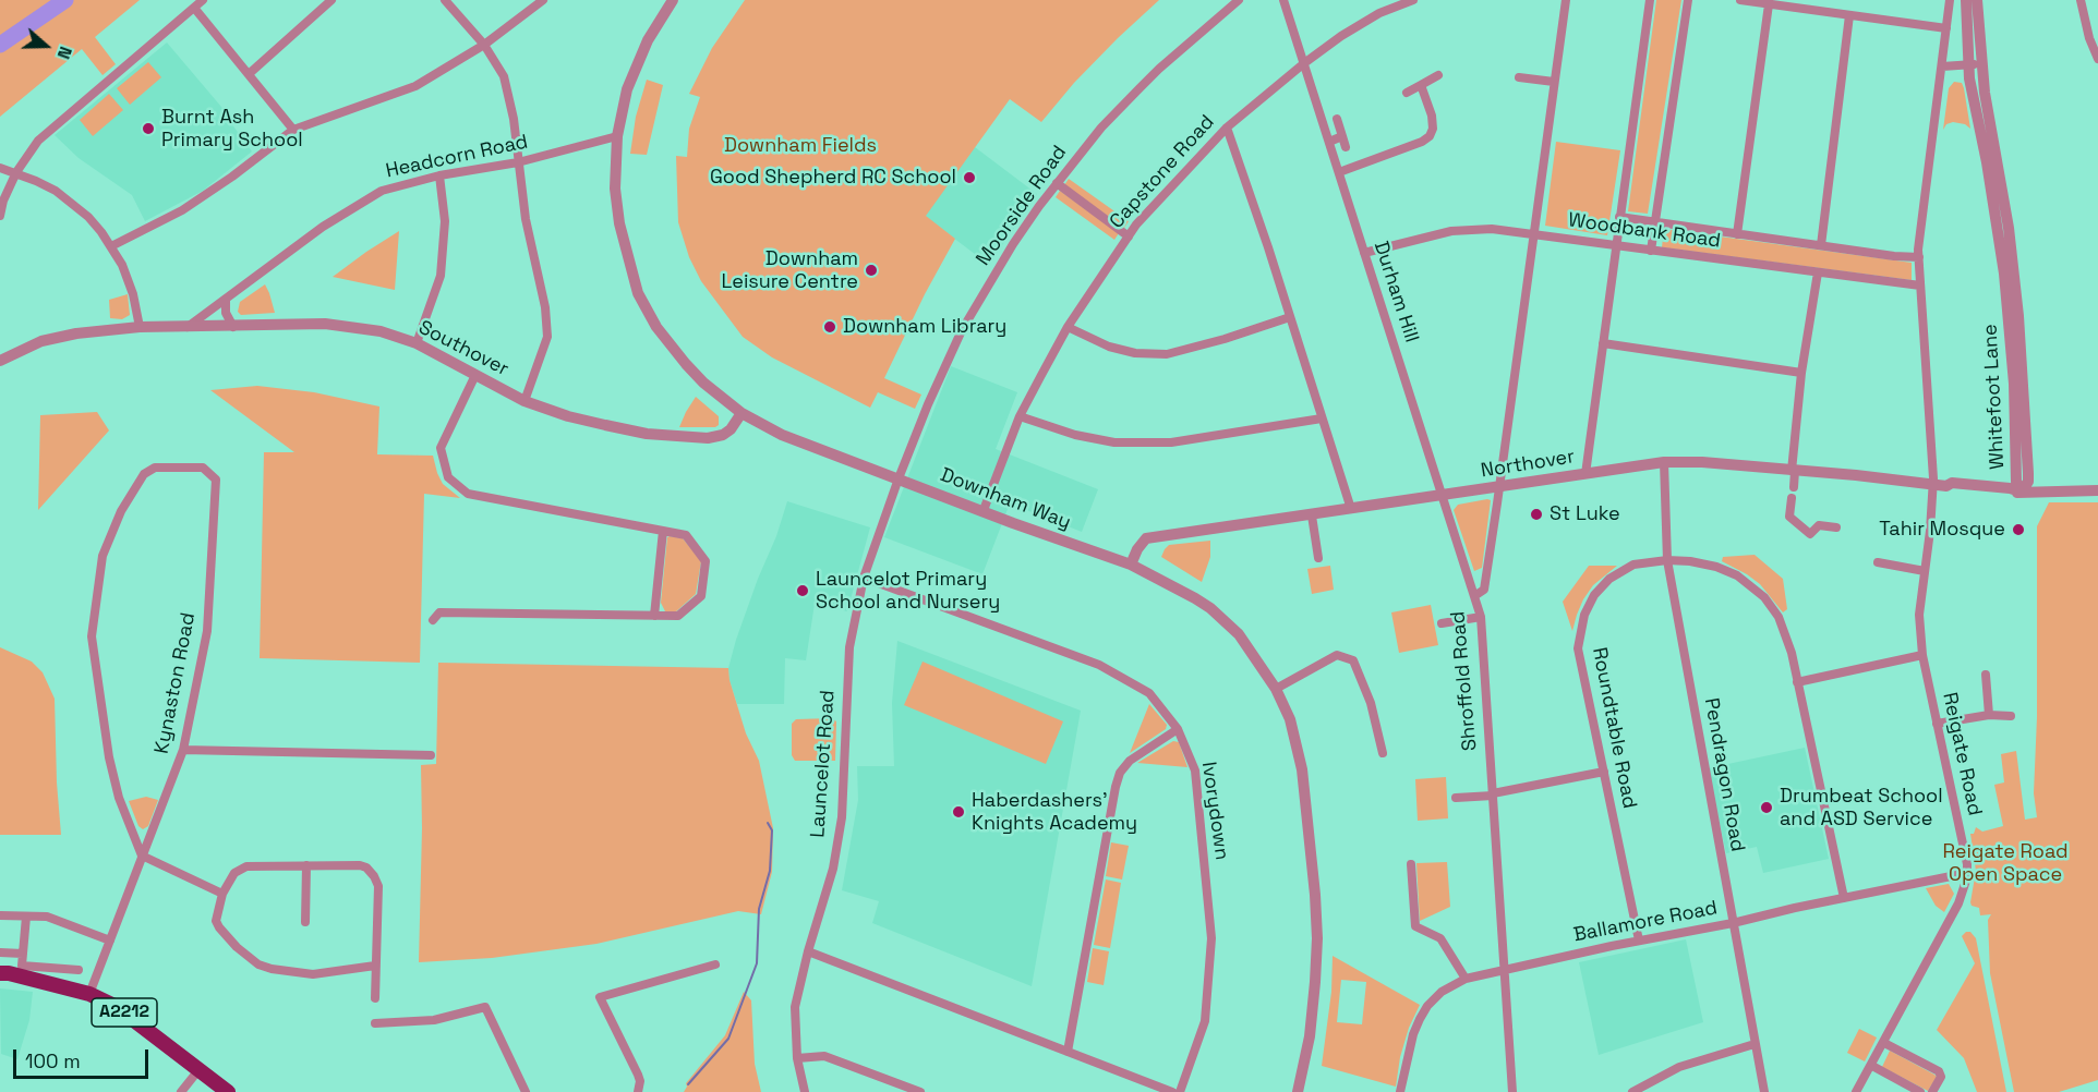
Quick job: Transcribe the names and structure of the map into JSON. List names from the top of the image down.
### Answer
{
  "streets": {
    "main road": ["A2212"],
    "street": [
      "Headcorn Road",
      "Capstone Road",
      "Moorside Road",
      "Woodbank Road",
      "Durham Hill",
      "Southover",
      "Whitefoot Lane",
      "Northover",
      "Downham Way",
      "Shroffold Road",
      "Kynaston Road",
      "Roundtable Road",
      "Reigate Road",
      "Launcelot Road",
      "Pendragon Road",
      "Ivorydown",
      "Ballamore Road"
    ]
  },
  "crossings": [
    ["Headcorn Road", "Southover"],
    ["Headcorn Road", "Downham Way"],
    ["Capstone Road", "Durham Hill"],
    ["Capstone Road", "Downham Way"],
    ["Moorside Road", "Downham Way"],
    ["Moorside Road", "Launcelot Road"],
    ["Woodbank Road", "Durham Hill"],
    ["Woodbank Road", "Shroffold Road"],
    ["Woodbank Road", "Reigate Road"],
    ["Durham Hill", "Northover"],
    ["Durham Hill", "Shroffold Road"],
    ["Southover", "Downham Way"],
    ["Whitefoot Lane", "Northover"],
    ["Northover", "Downham Way"],
    ["Northover", "Shroffold Road"],
    ["Northover", "Reigate Road"],
    ["Northover", "Pendragon Road"],
    ["Downham Way", "Launcelot Road"],
    ["Shroffold Road", "Ballamore Road"],
    ["Kynaston Road", "A2212"],
    ["Roundtable Road", "Pendragon Road"],
    ["Roundtable Road", "Ballamore Road"],
    ["Reigate Road", "Ballamore Road"],
    ["Launcelot Road", "Ivorydown"],
    ["Pendragon Road", "Ballamore Road"]
  ],
  "parks": ["Downham Fields", "Reigate Road Open Space"],
  "places": [
    "Burnt Ash Primary School",
    "Good Shepherd RC School",
    "Downham Leisure Centre",
    "Downham Library",
    "St Luke",
    "Tahir Mosque",
    "Launcelot Primary School and Nursery",
    "Drumbeat School and ASD Service",
    "Haberdashers' Knights Academy"
  ],
  "scale_bar": "100 m",
  "north": "right"
}
